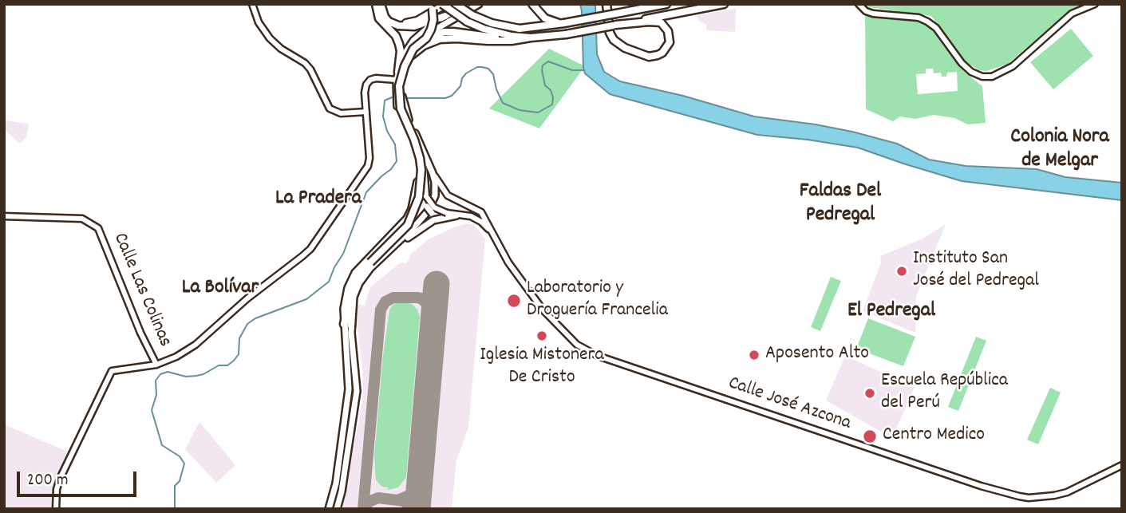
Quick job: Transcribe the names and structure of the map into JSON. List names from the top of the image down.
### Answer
{
  "streets": {
    "street": ["Calle Las Colinas", "Calle José Azcona"]
  },
  "districts": [
    "Colonia Nora de Melgar",
    "Faldas Del Pedregal",
    "La Pradera",
    "La Bolívar",
    "El Pedregal"
  ],
  "places": [
    "Instituto San José del Pedregal",
    "Laboratorio y Droguería Francelia",
    "Iglesia Mistonera De Cristo",
    "Aposento Alto",
    "Escuela República del Perú",
    "Centro Medico"
  ],
  "scale_bar": "200 m"
}
